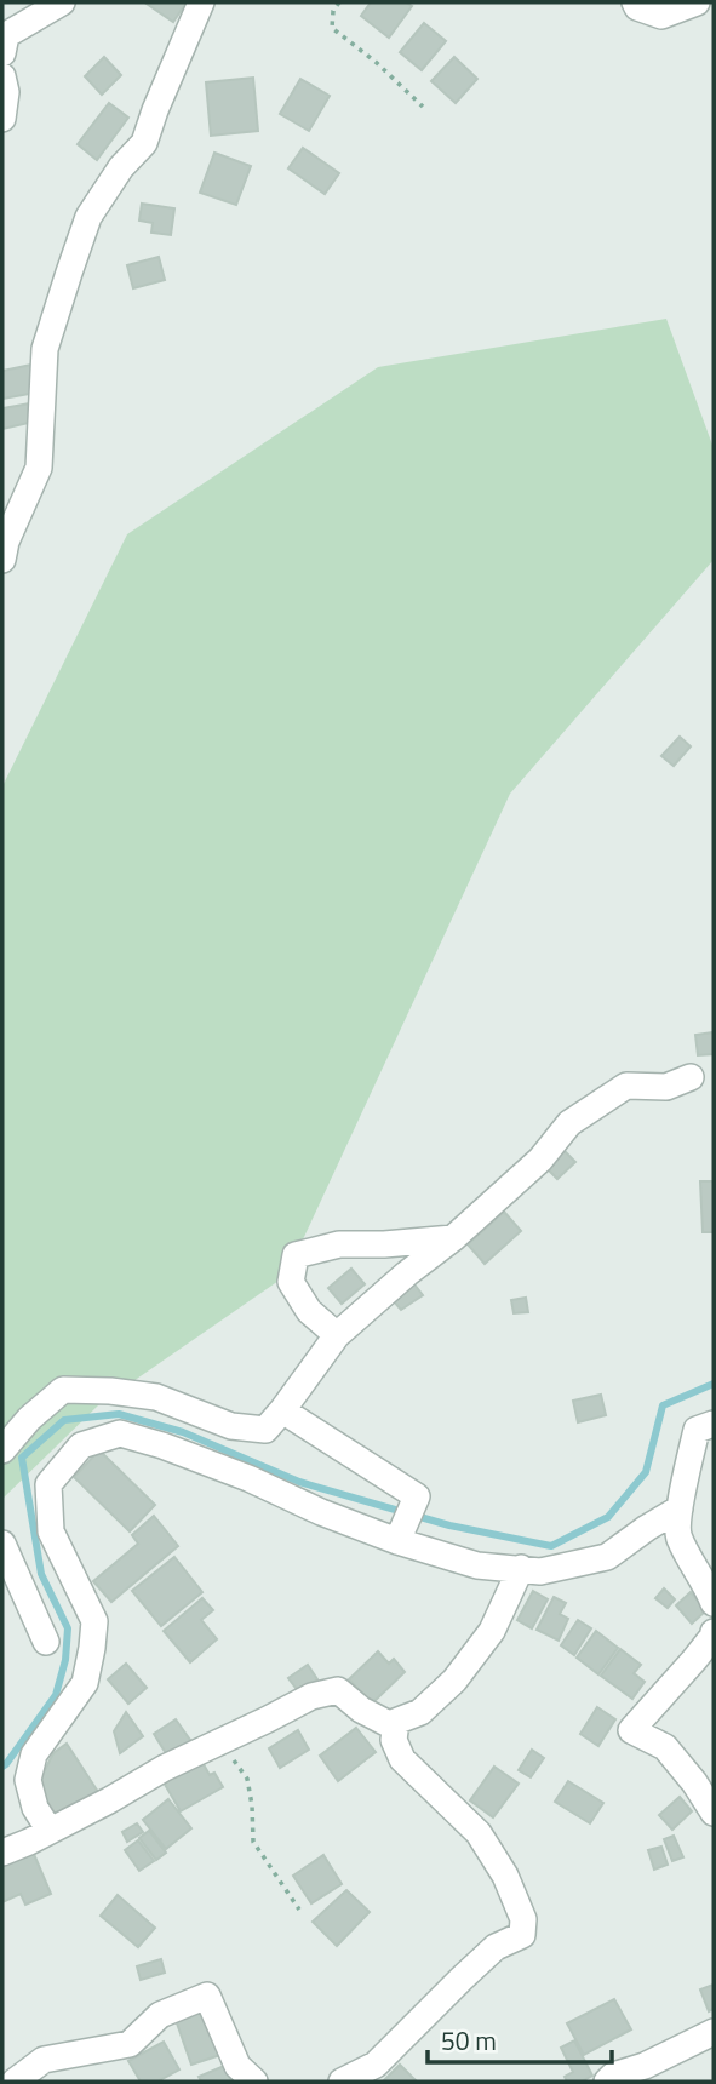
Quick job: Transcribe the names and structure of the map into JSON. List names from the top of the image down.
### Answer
{
  "scale_bar": "50 m"
}
